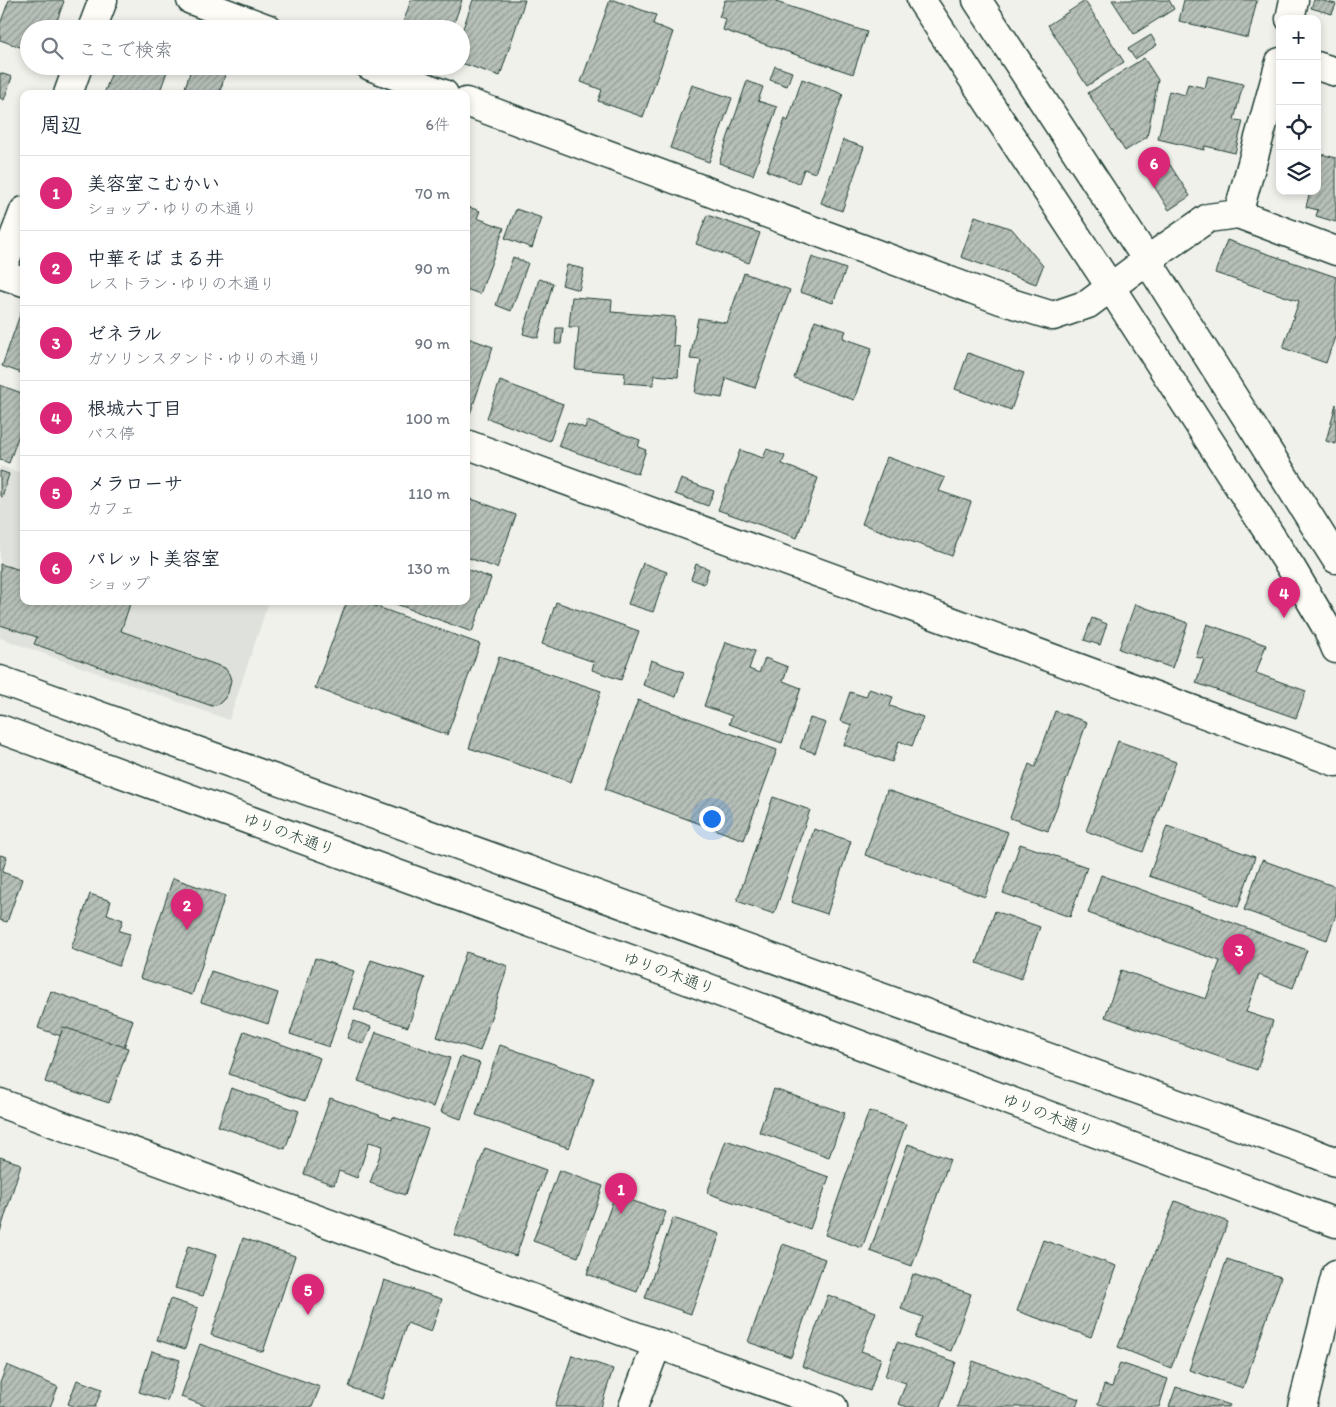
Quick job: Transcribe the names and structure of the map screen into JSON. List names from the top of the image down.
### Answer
{
  "streets": {
    "street": ["ゆりの木通り"]
  },
  "page": {
    "map_buttons": ["+", "−"],
    "search": "ここで検索",
    "heading": ["周辺", "6件"],
    "pins": [
      "6",
      "4",
      "2",
      "3",
      "1",
      "5"
    ],
    "list": [
      {
        "mark": "1",
        "name": "美容室こむかい",
        "note": "ショップ · ゆりの木通り",
        "value": "70 m"
      },
      {
        "mark": "2",
        "name": "中華そば まる井",
        "note": "レストラン · ゆりの木通り",
        "value": "90 m"
      },
      {
        "mark": "3",
        "name": "ゼネラル",
        "note": "ガソリンスタンド · ゆりの木通り",
        "value": "90 m"
      },
      {
        "mark": "4",
        "name": "根城六丁目",
        "note": "バス停",
        "value": "100 m"
      },
      {
        "mark": "5",
        "name": "メラローサ",
        "note": "カフェ",
        "value": "110 m"
      },
      {
        "mark": "6",
        "name": "パレット美容室",
        "note": "ショップ",
        "value": "130 m"
      }
    ]
  }
}
